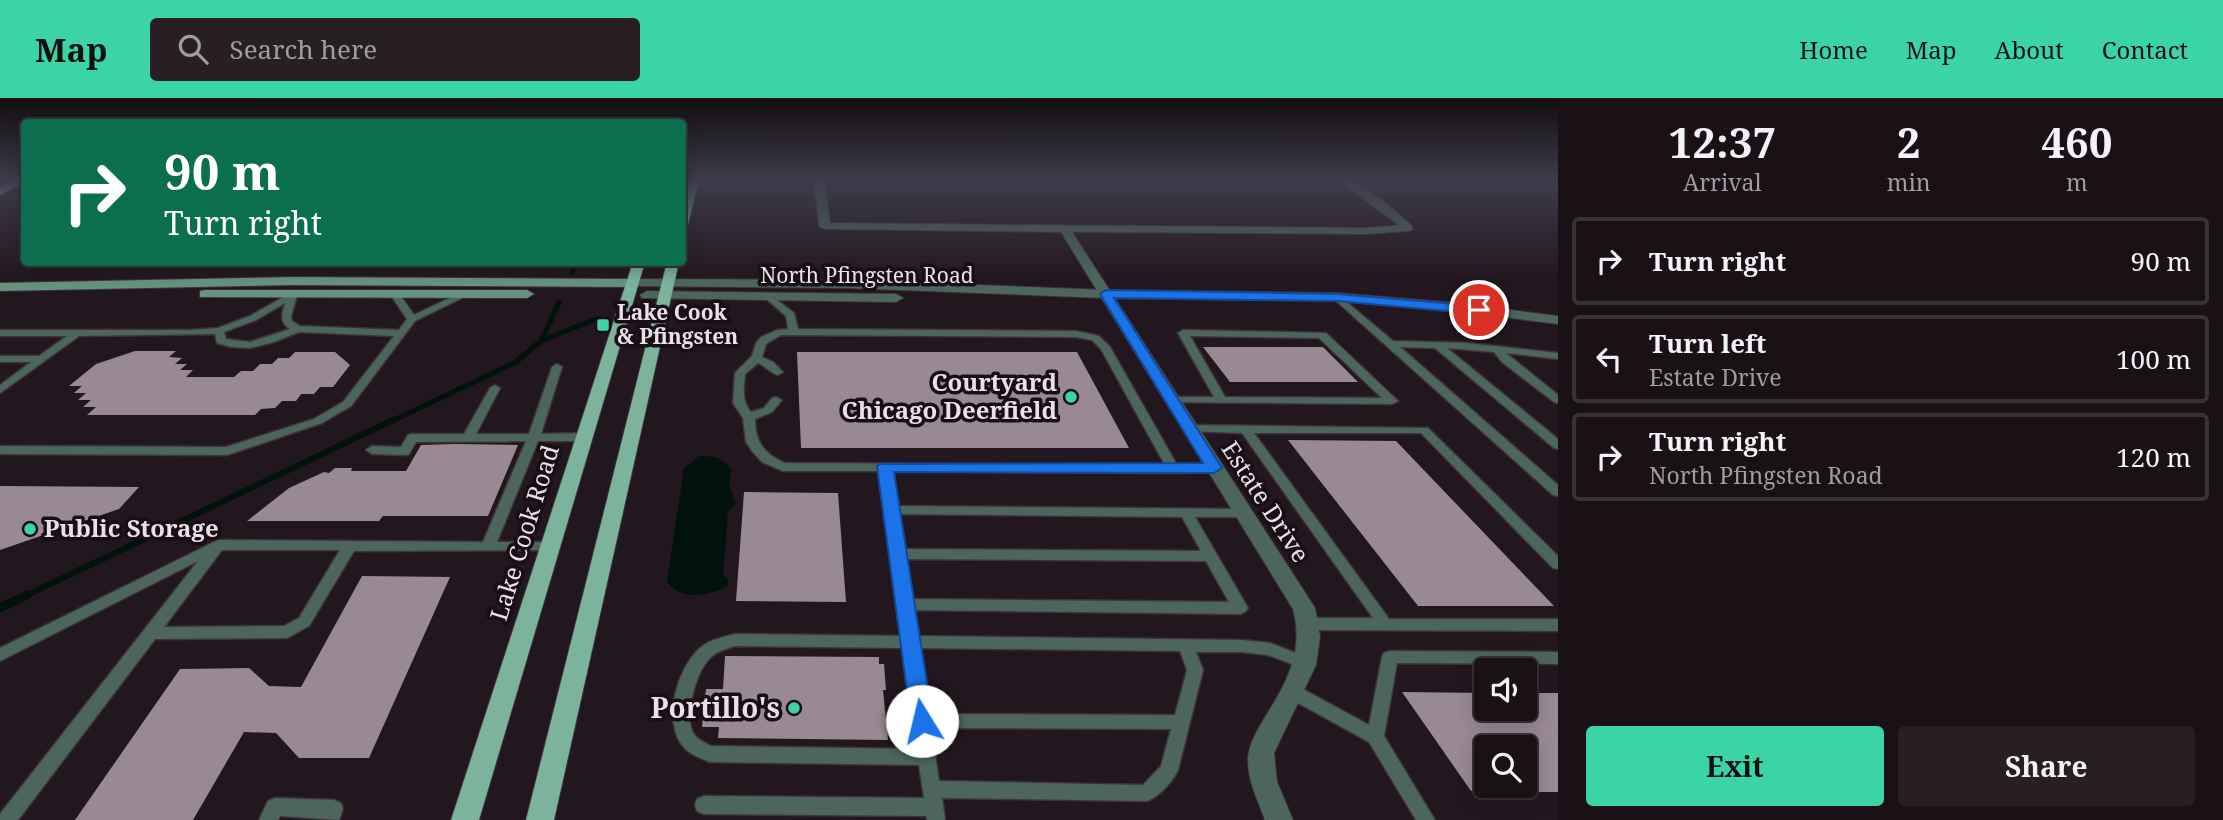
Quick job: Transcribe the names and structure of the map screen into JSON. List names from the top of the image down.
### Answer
{
  "streets": {
    "main road": ["Lake Cook Road"],
    "street": ["North Pfingsten Road", "Estate Drive"]
  },
  "crossings": [
    ["North Pfingsten Road", "Estate Drive"],
    ["North Pfingsten Road", "Lake Cook Road"]
  ],
  "places": {
    "transit": ["Lake Cook & Pfingsten"],
    "other": ["Courtyard Chicago Deerfield", "Public Storage", "Portillo's"]
  },
  "page": {
    "header": "Map",
    "search": "Search here",
    "nav": [
      "Home",
      "Map",
      "About",
      "Contact"
    ],
    "eta": [
      "12:37",
      "Arrival",
      "2",
      "min",
      "460",
      "m"
    ],
    "turn": ["90 m", "Turn right"],
    "list": [
      {
        "name": "Turn right",
        "value": "90 m"
      },
      {
        "name": "Turn left",
        "note": "Estate Drive",
        "value": "100 m"
      },
      {
        "name": "Turn right",
        "note": "North Pfingsten Road",
        "value": "120 m"
      }
    ],
    "buttons": ["Exit", "Share"]
  }
}
